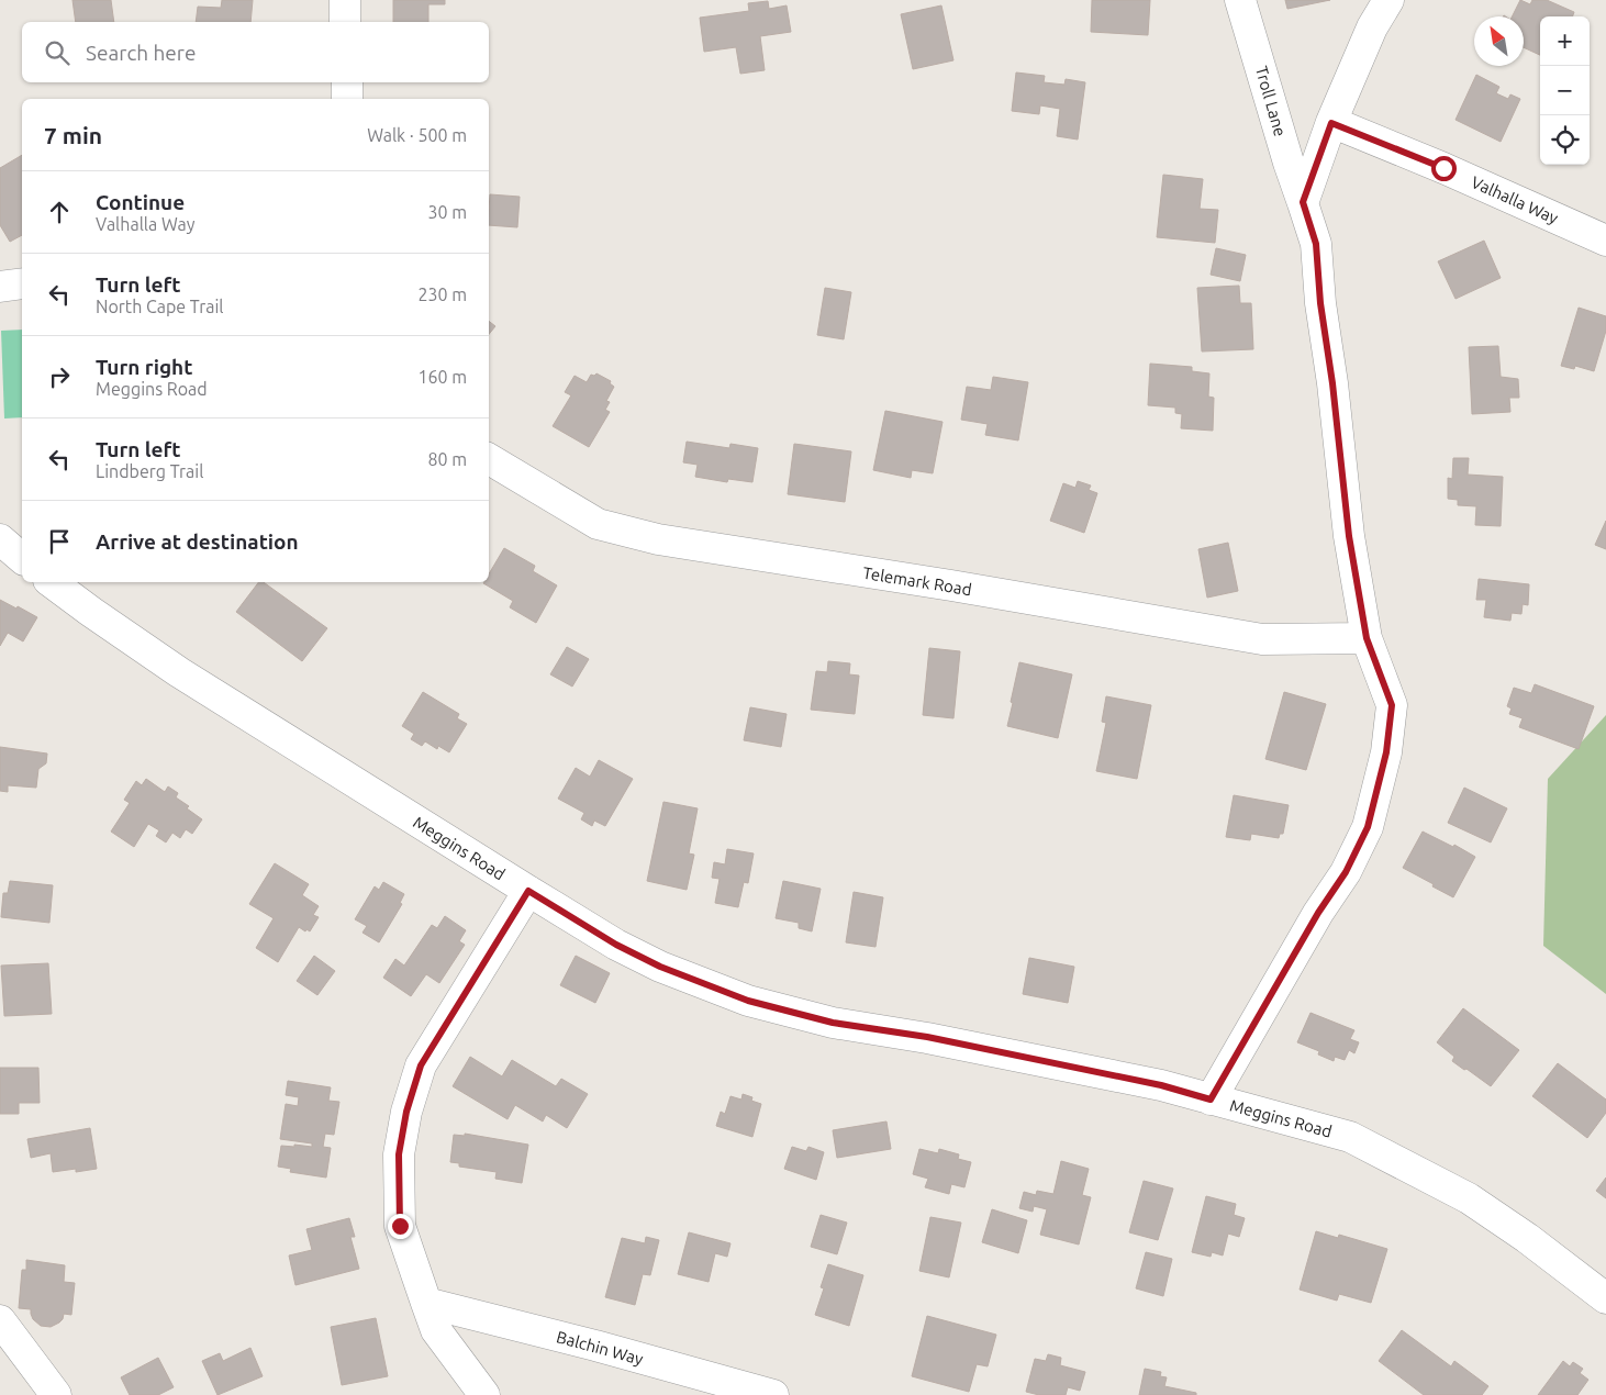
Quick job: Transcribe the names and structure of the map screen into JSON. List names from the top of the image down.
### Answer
{
  "streets": {
    "street": [
      "Troll Lane",
      "Valhalla Way",
      "Telemark Road",
      "Meggins Road",
      "Balchin Way"
    ]
  },
  "crossings": [
    ["Troll Lane", "Telemark Road"],
    ["Troll Lane", "Meggins Road"]
  ],
  "north": "top left",
  "page": {
    "map_buttons": ["+", "−"],
    "search": "Search here",
    "heading": ["7 min", "Walk · 500 m"],
    "list": [
      ["Continue", "Valhalla Way", "30 m"],
      ["Turn left", "North Cape Trail", "230 m"],
      ["Turn right", "Meggins Road", "160 m"],
      ["Turn left", "Lindberg Trail", "80 m"],
      "Arrive at destination"
    ]
  }
}
